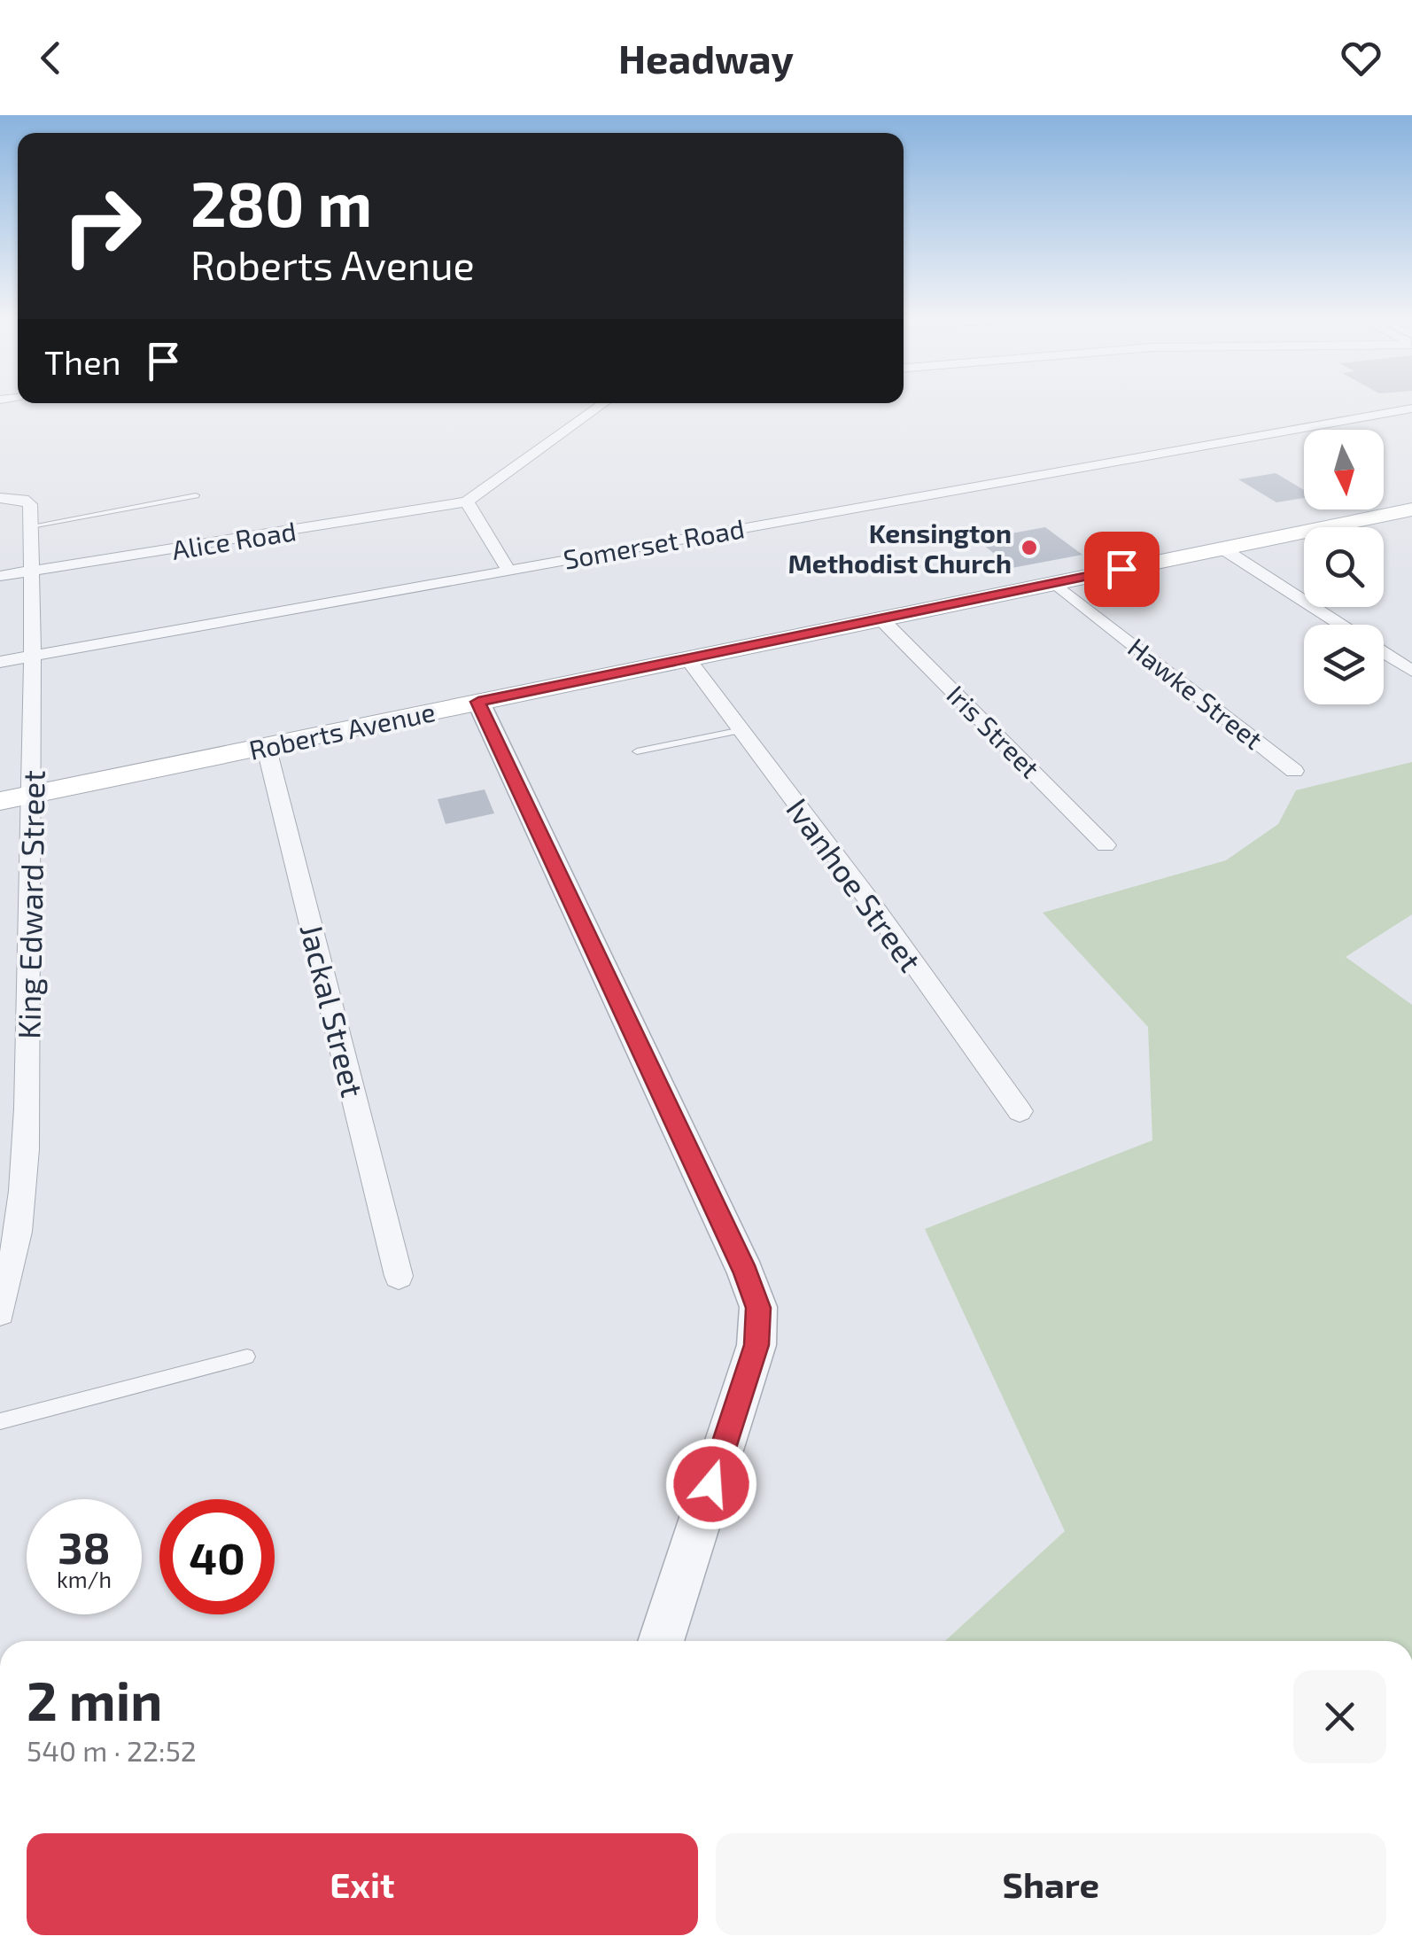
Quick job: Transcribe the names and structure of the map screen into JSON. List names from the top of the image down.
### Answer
{
  "streets": {
    "main road": ["Roberts Avenue"],
    "street": [
      "Alice Road",
      "Somerset Road",
      "Hawke Street",
      "Iris Street",
      "Ivanhoe Street",
      "King Edward Street",
      "Jackal Street"
    ]
  },
  "crossings": [
    ["Alice Road", "King Edward Street"],
    ["Somerset Road", "King Edward Street"],
    ["Hawke Street", "Roberts Avenue"],
    ["Roberts Avenue", "Iris Street"],
    ["Roberts Avenue", "Ivanhoe Street"],
    ["Roberts Avenue", "King Edward Street"],
    ["Roberts Avenue", "Jackal Street"]
  ],
  "places": ["Kensington Methodist Church"],
  "north": "bottom",
  "page": {
    "header": "Headway",
    "turn": ["280 m", "Roberts Avenue"],
    "then": "Then",
    "speed": "38 km/h",
    "limit": "40",
    "heading": ["2 min", "540 m · 22:52"],
    "buttons": ["Exit", "Share"]
  }
}
